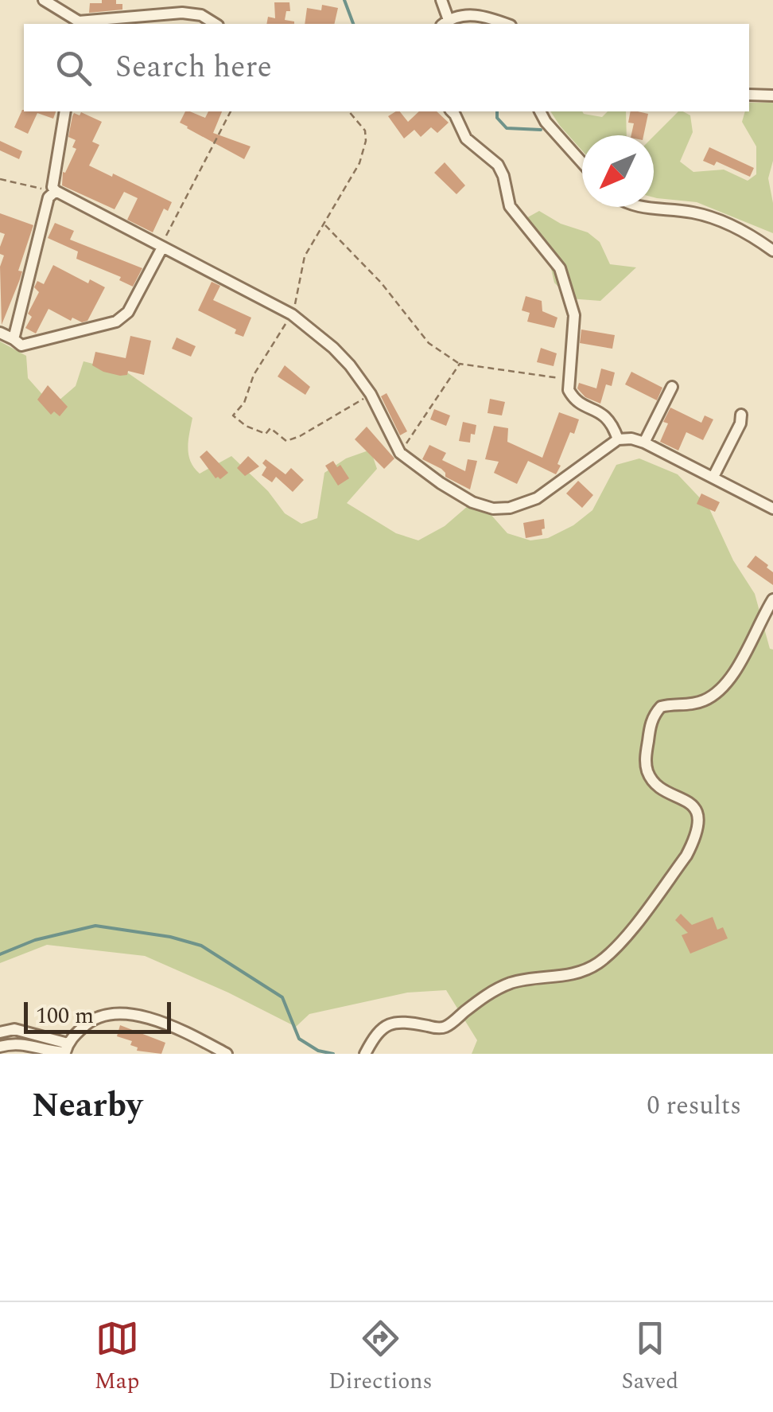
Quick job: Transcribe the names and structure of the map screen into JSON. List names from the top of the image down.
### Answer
{
  "scale_bar": "100 m",
  "north": "bottom left",
  "page": {
    "search": "Search here",
    "scale": "100 m",
    "heading": ["Nearby", "0 results"],
    "nav": ["Map", "Directions", "Saved"]
  }
}
